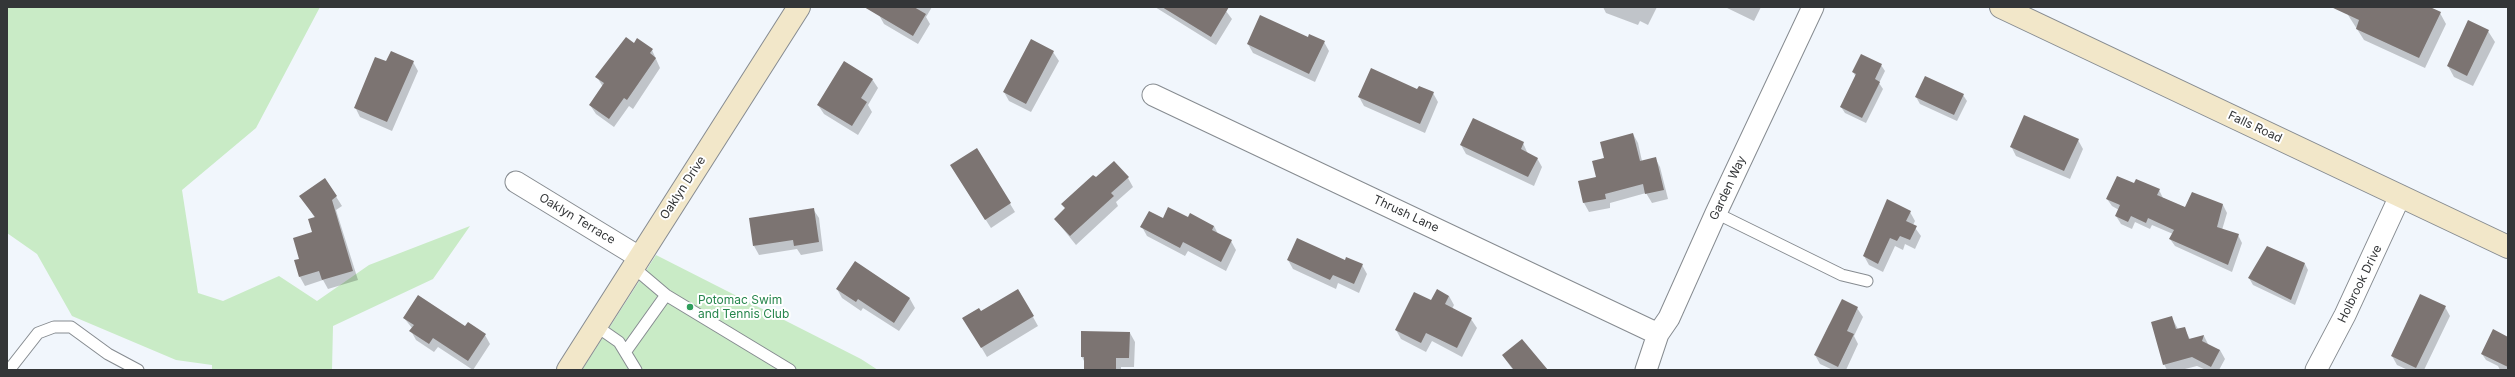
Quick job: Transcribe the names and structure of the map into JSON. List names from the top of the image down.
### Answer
{
  "streets": {
    "main road": ["Falls Road", "Oaklyn Drive"],
    "street": [
      "Garden Way",
      "Thrush Lane",
      "Oaklyn Terrace",
      "Holbrook Drive"
    ]
  },
  "crossings": [
    ["Falls Road", "Holbrook Drive"],
    ["Oaklyn Drive", "Oaklyn Terrace"],
    ["Garden Way", "Thrush Lane"]
  ],
  "places": ["Potomac Swim and Tennis Club"]
}
